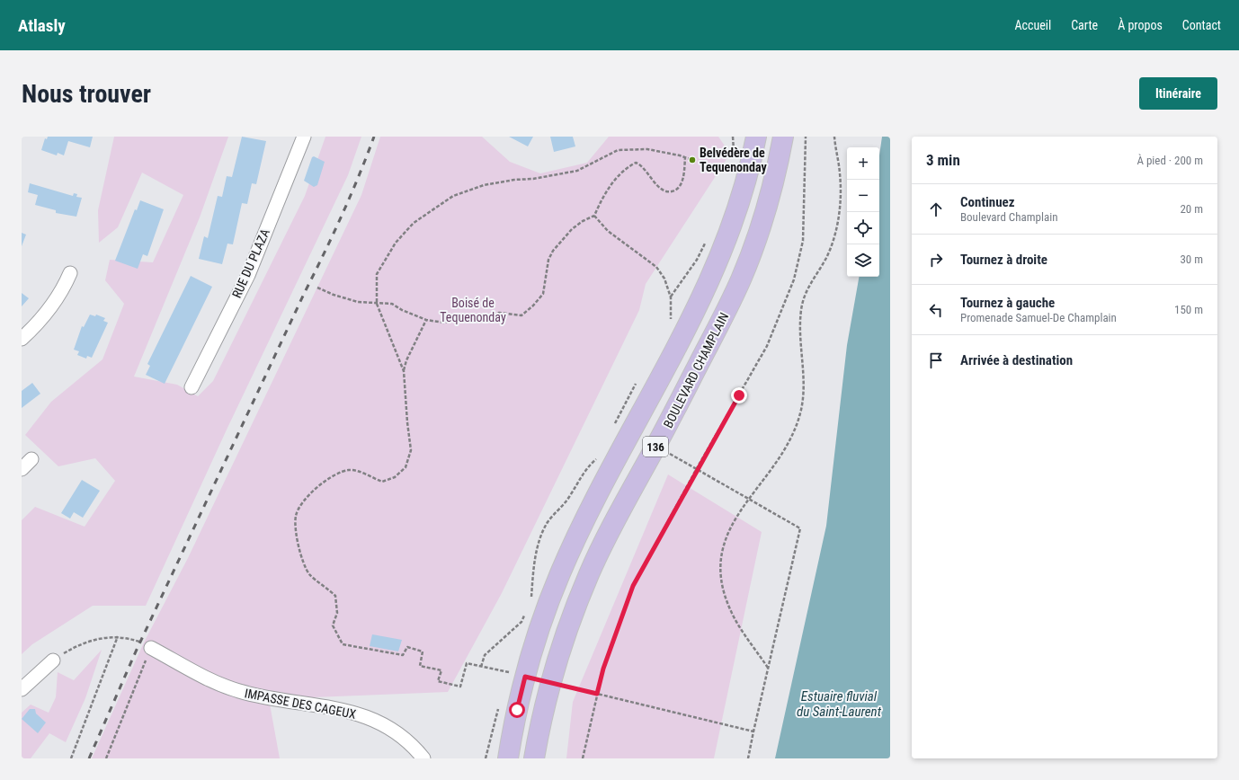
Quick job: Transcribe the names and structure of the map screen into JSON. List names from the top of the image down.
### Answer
{
  "streets": {
    "main road": ["BOULEVARD CHAMPLAIN", "136"],
    "street": ["RUE DU PLAZA", "IMPASSE DES CAGEUX"]
  },
  "water": ["Estuaire fluvial du Saint-Laurent"],
  "parks": ["Boisé de Tequenonday"],
  "places": ["Belvédère de Tequenonday"],
  "page": {
    "header": "Atlasly",
    "nav": [
      "Accueil",
      "Carte",
      "À propos",
      "Contact"
    ],
    "buttons": "Itinéraire",
    "title": "Nous trouver",
    "heading": ["3 min", "À pied · 200 m"],
    "map_buttons": ["+", "−"],
    "list": [
      ["Continuez", "Boulevard Champlain", "20 m"],
      ["Tournez à droite", "30 m"],
      ["Tournez à gauche", "Promenade Samuel-De Champlain", "150 m"],
      "Arrivée à destination"
    ]
  }
}
